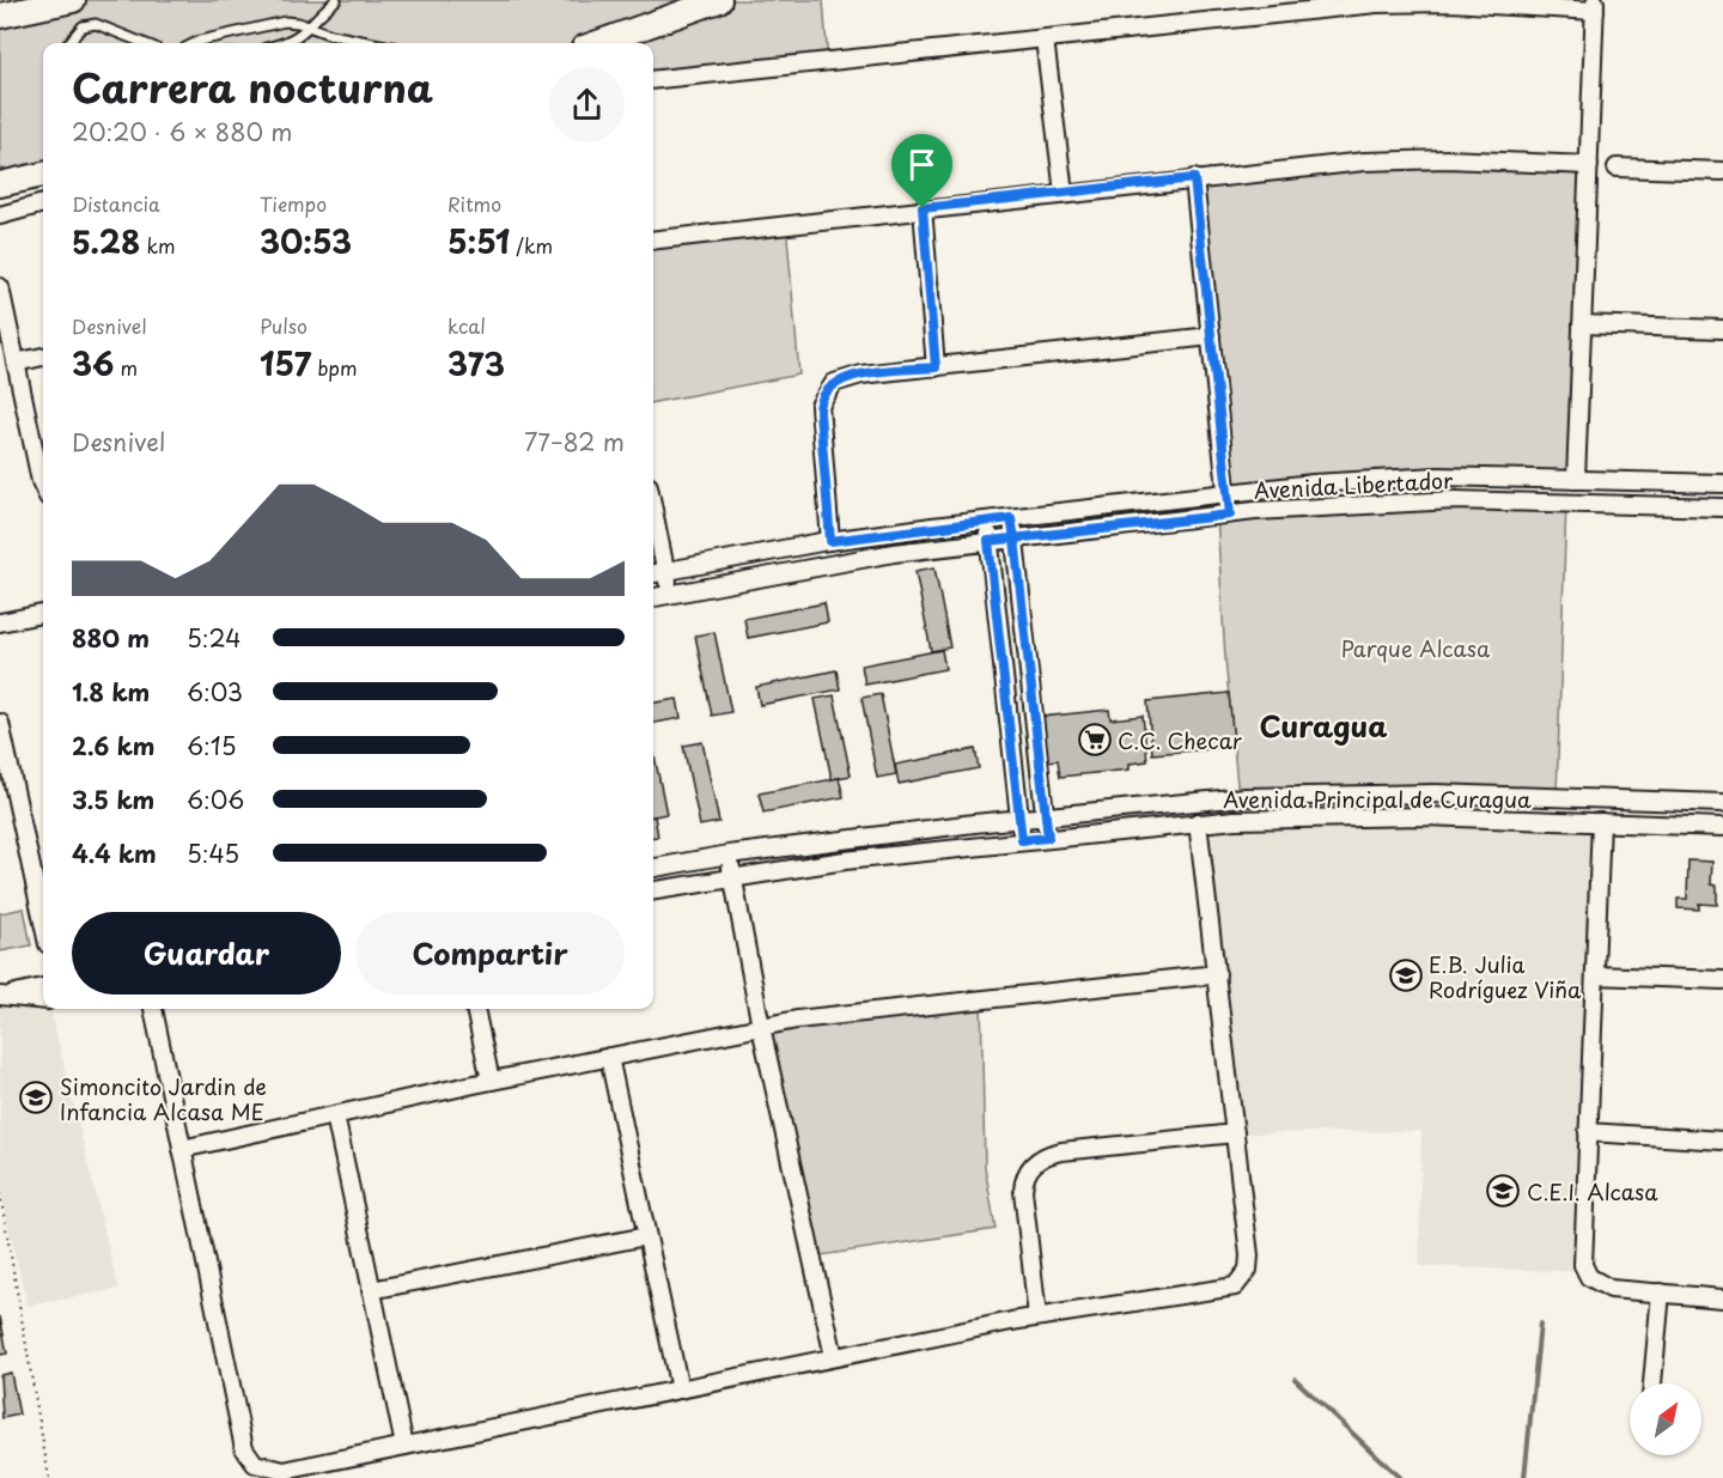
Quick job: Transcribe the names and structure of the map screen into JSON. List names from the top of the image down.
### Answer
{
  "streets": {
    "street": ["Avenida Libertador", "Avenida Principal de Curagua"]
  },
  "districts": ["Curagua"],
  "parks": ["Parque Alcasa"],
  "places": {
    "supermarket": ["C.C. Checar"],
    "school or university": ["E.B. Julia Rodríguez Viña", "Simoncito Jardin de Infancia Alcasa ME", "C.E.I. Alcasa"]
  },
  "north": "top right",
  "page": {
    "heading": ["Carrera nocturna", "20:20 · 6 × 880 m"],
    "stats": [
      ["Distancia", "5.28 km"],
      ["Tiempo", "30:53"],
      ["Ritmo", "5:51 /km"],
      ["Desnivel", "36 m"],
      ["Pulso", "157 bpm"],
      ["kcal", "373"]
    ],
    "chart": ["Desnivel", "77–82 m"],
    "list": [
      {
        "name": "880 m",
        "note": "5:24"
      },
      {
        "name": "1.8 km",
        "note": "6:03"
      },
      {
        "name": "2.6 km",
        "note": "6:15"
      },
      {
        "name": "3.5 km",
        "note": "6:06"
      },
      {
        "name": "4.4 km",
        "note": "5:45"
      }
    ],
    "buttons": ["Guardar", "Compartir"]
  }
}
